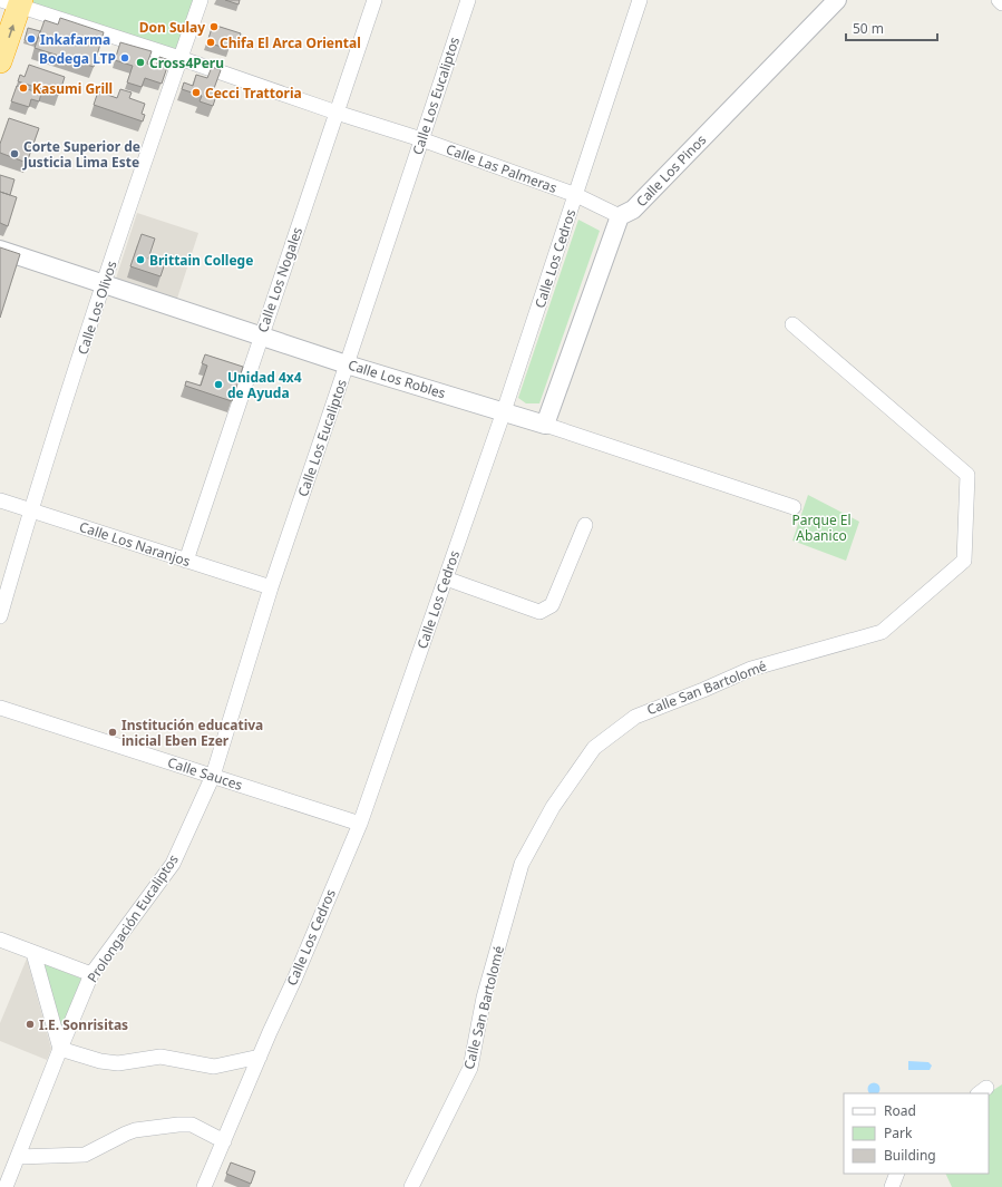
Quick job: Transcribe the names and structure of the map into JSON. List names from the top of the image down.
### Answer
{
  "streets": {
    "street": [
      "Calle Los Eucaliptos",
      "Calle Las Palmeras",
      "Calle Los Pinos",
      "Calle Los Cedros",
      "Calle Los Nogales",
      "Calle Los Olivos",
      "Calle Los Robles",
      "Calle Los Naranjos",
      "Calle San Bartolomé",
      "Calle Sauces",
      "Prolongación Eucaliptos"
    ]
  },
  "crossings": [
    ["Calle Los Eucaliptos", "Calle Las Palmeras"],
    ["Calle Los Eucaliptos", "Calle Los Robles"],
    ["Calle Los Eucaliptos", "Calle Los Naranjos"],
    ["Calle Los Eucaliptos", "Calle Sauces"],
    ["Calle Los Eucaliptos", "Prolongación Eucaliptos"],
    ["Calle Las Palmeras", "Calle Los Pinos"],
    ["Calle Las Palmeras", "Calle Los Cedros"],
    ["Calle Las Palmeras", "Calle Los Nogales"],
    ["Calle Las Palmeras", "Calle Los Olivos"],
    ["Calle Los Cedros", "Calle Los Robles"],
    ["Calle Los Cedros", "Calle Sauces"],
    ["Calle Los Nogales", "Calle Los Robles"],
    ["Calle Los Nogales", "Calle Los Naranjos"],
    ["Calle Los Olivos", "Calle Los Robles"],
    ["Calle Los Olivos", "Calle Los Naranjos"],
    ["Calle Sauces", "Prolongación Eucaliptos"]
  ],
  "parks": ["Parque El Abanico"],
  "places": [
    "Don Sulay",
    "Inkafarma",
    "Chifa El Arca Oriental",
    "Bodega LTP",
    "Cross4Peru",
    "Kasumi Grill",
    "Cecci Trattoria",
    "Corte Superior de Justicia Lima Este",
    "Brittain College",
    "Unidad 4x4 de Ayuda",
    "Institución educativa inicial Eben Ezer",
    "I.E. Sonrisitas"
  ],
  "legend": ["Road", "Park", "Building"],
  "scale_bar": "50 m"
}
